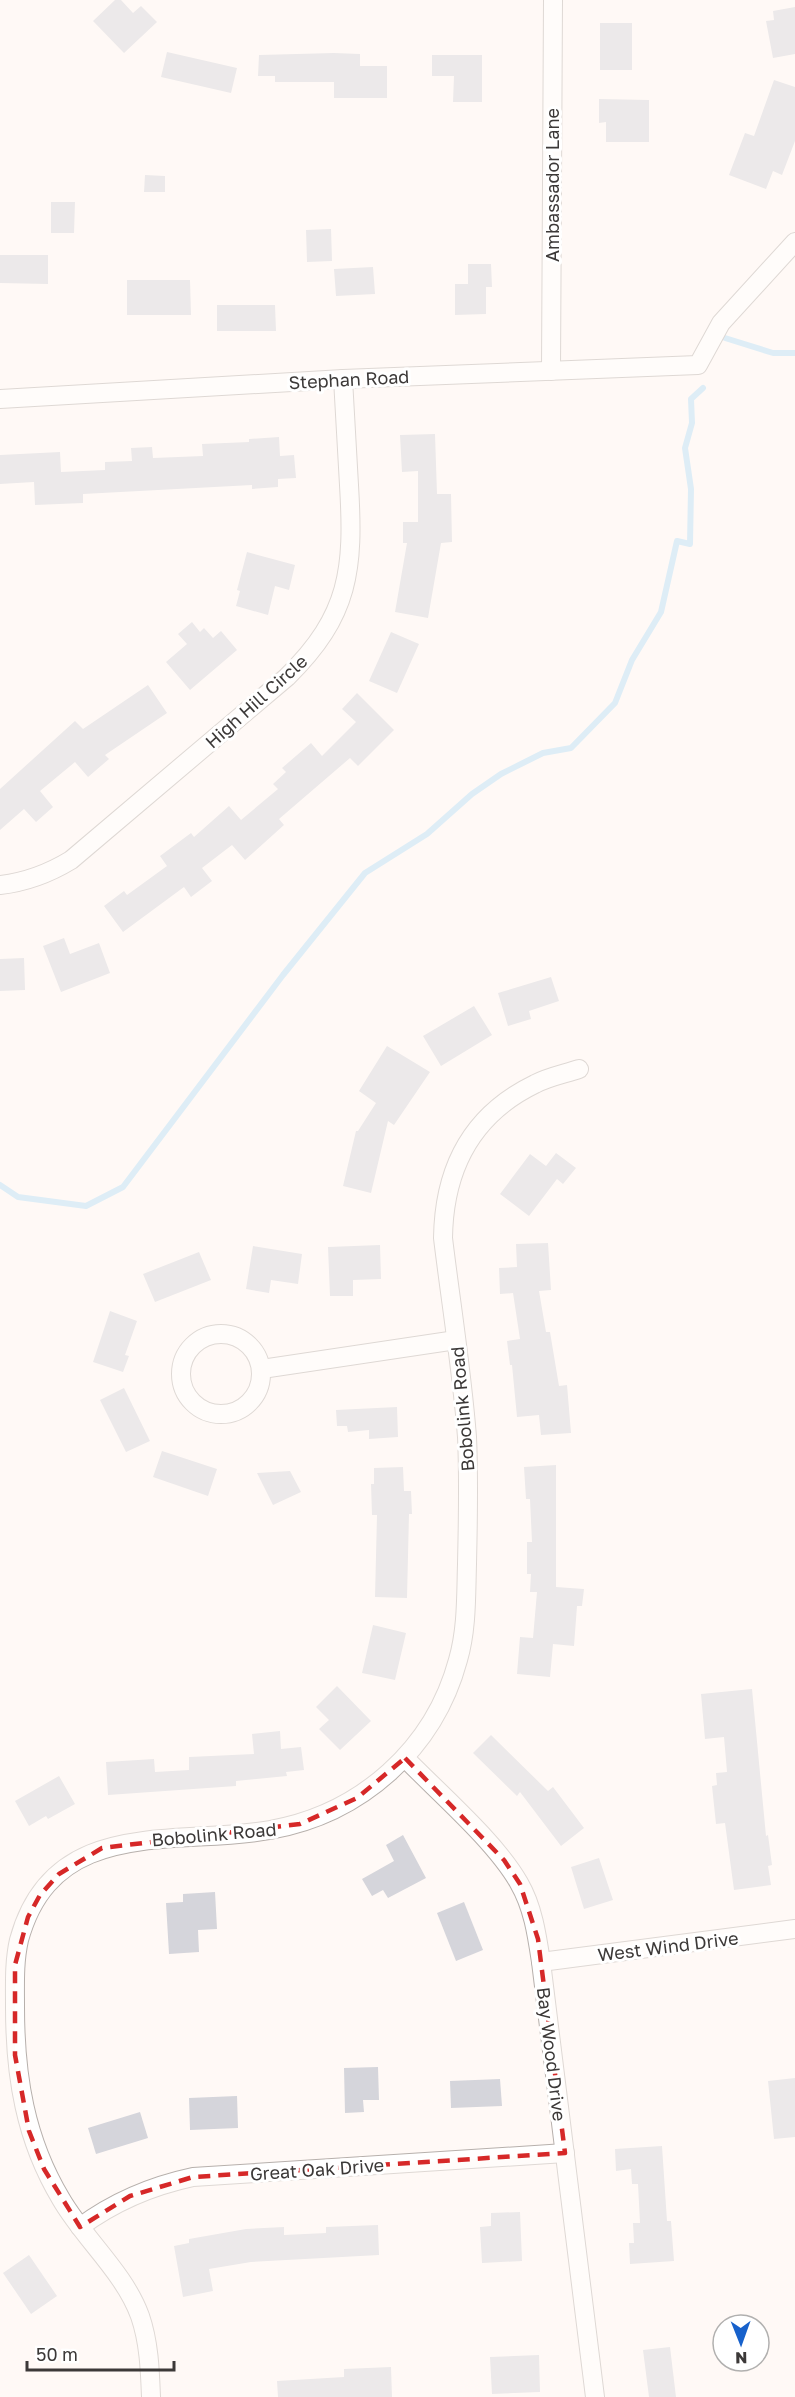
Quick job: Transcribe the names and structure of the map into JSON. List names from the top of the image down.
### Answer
{
  "streets": {
    "street": [
      "Ambassador Lane",
      "Stephan Road",
      "High Hill Circle",
      "Bobolink Road",
      "West Wind Drive",
      "Bay Wood Drive",
      "Great Oak Drive"
    ]
  },
  "crossings": [
    ["Ambassador Lane", "Stephan Road"],
    ["Stephan Road", "High Hill Circle"],
    ["Bobolink Road", "Bay Wood Drive"],
    ["Bobolink Road", "Great Oak Drive"],
    ["West Wind Drive", "Bay Wood Drive"],
    ["Bay Wood Drive", "Great Oak Drive"]
  ],
  "scale_bar": "50 m",
  "north": "bottom"
}
